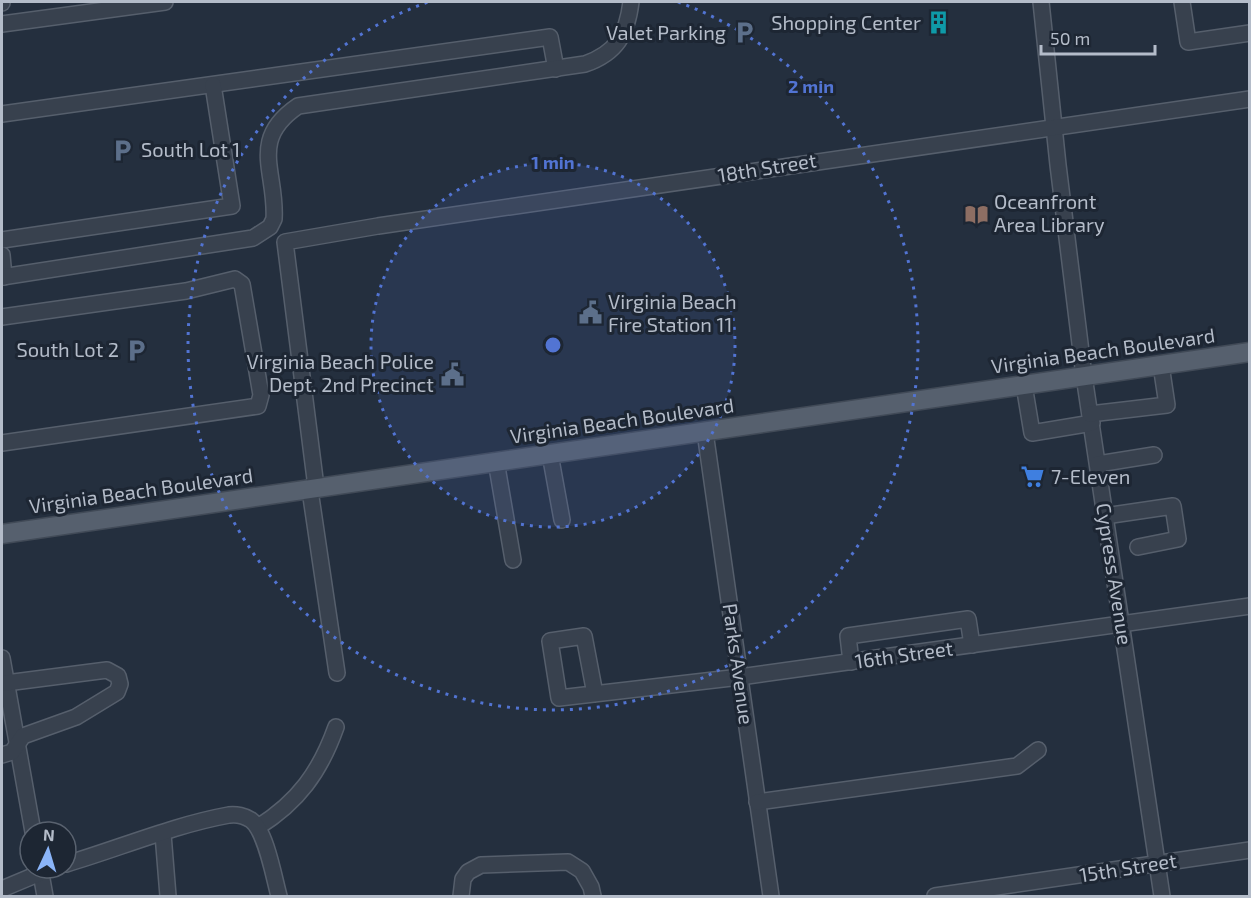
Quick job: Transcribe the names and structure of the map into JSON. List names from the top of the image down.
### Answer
{
  "streets": {
    "main road": ["Virginia Beach Boulevard"],
    "street": [
      "18th Street",
      "Cypress Avenue",
      "16th Street",
      "Parks Avenue",
      "15th Street"
    ]
  },
  "crossings": [
    ["18th Street", "Virginia Beach Boulevard"],
    ["18th Street", "Cypress Avenue"],
    ["Virginia Beach Boulevard", "Cypress Avenue"],
    ["Virginia Beach Boulevard", "Parks Avenue"],
    ["Cypress Avenue", "16th Street"],
    ["Cypress Avenue", "15th Street"],
    ["16th Street", "Parks Avenue"]
  ],
  "places": {
    "building": ["Shopping Center"],
    "parking": ["Valet Parking", "South Lot 1", "South Lot 2"],
    "library": ["Oceanfront Area Library"],
    "public building": ["Virginia Beach Fire Station 11", "Virginia Beach Police Dept. 2nd Precinct"],
    "supermarket": ["7-Eleven"]
  },
  "scale_bar": "50 m",
  "north": "top",
  "rings": ["2 min", "1 min"]
}
